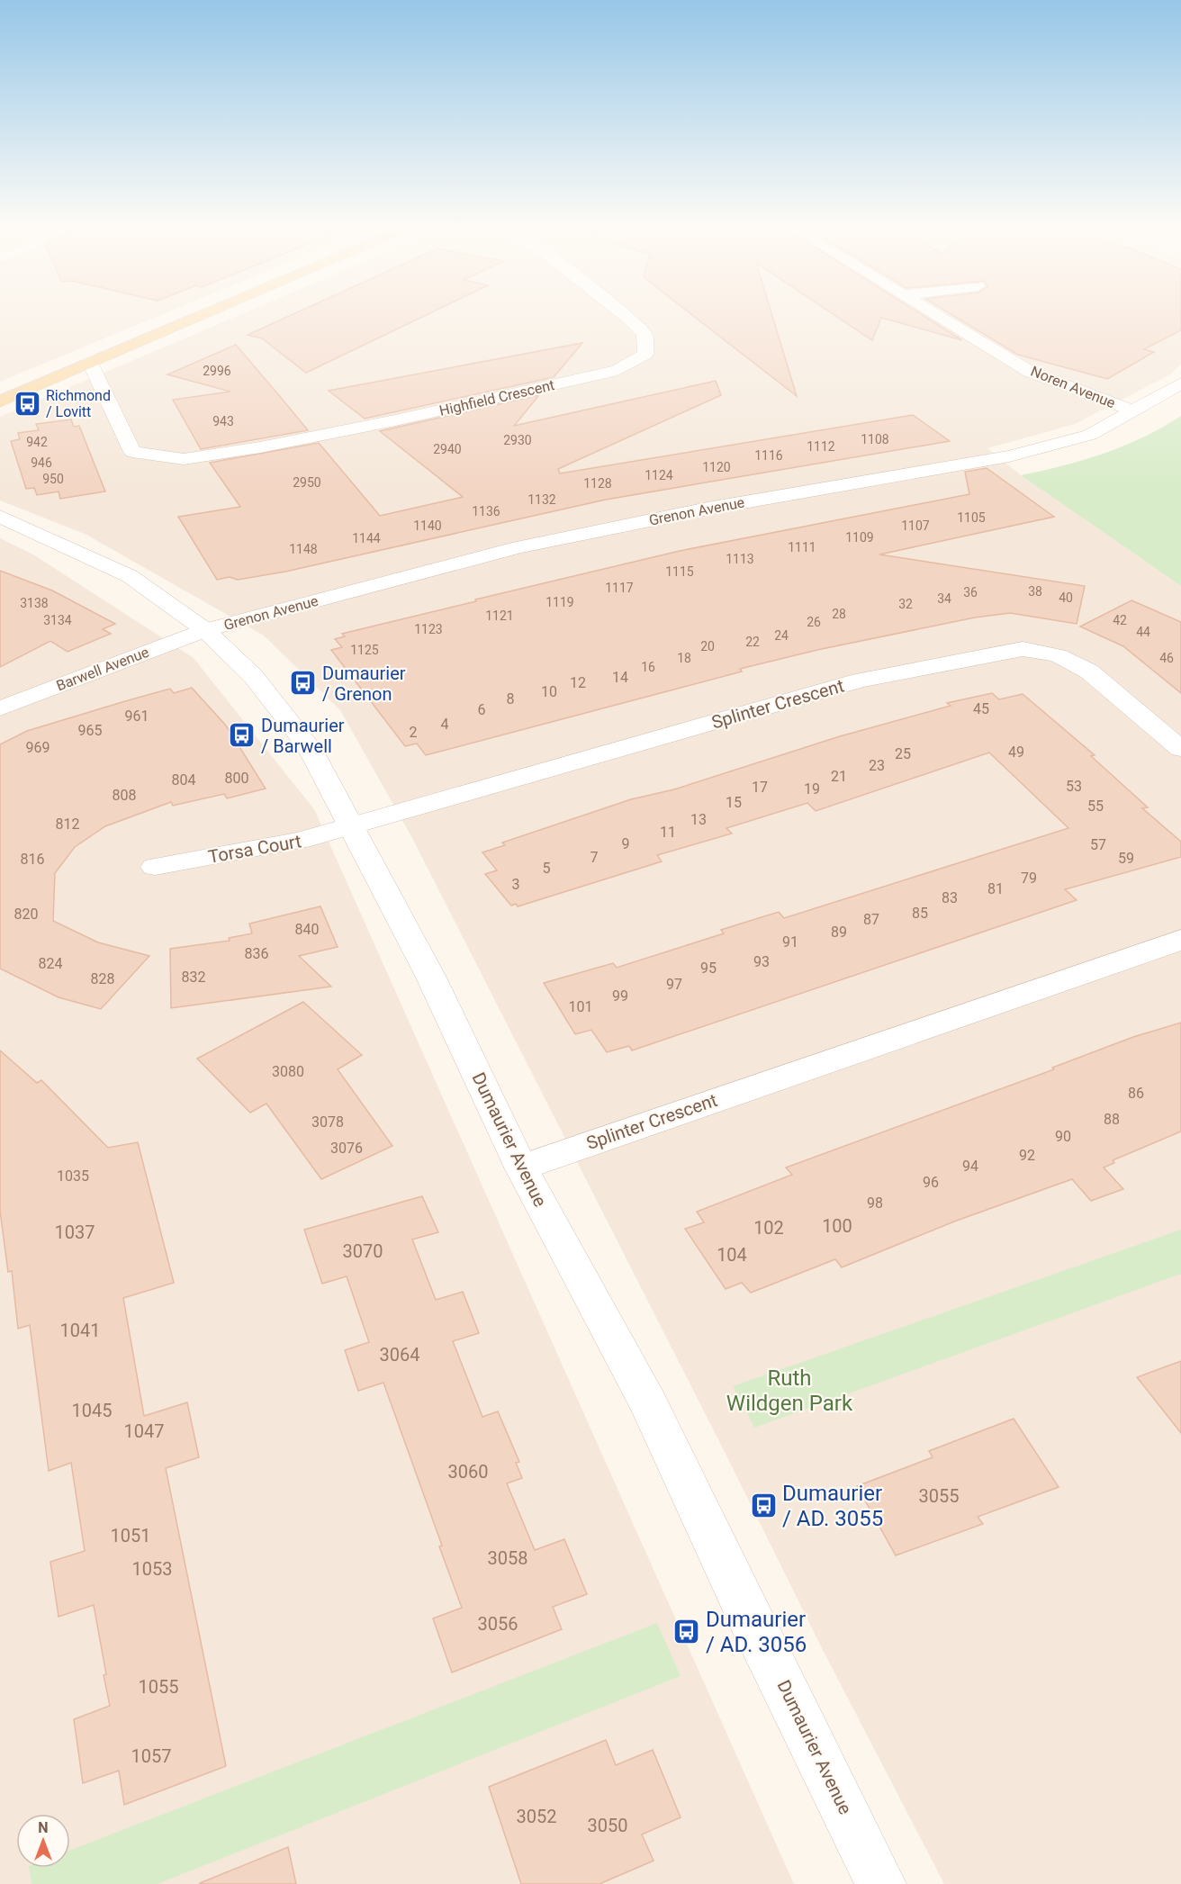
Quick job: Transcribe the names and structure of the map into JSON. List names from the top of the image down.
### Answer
{
  "streets": {
    "street": [
      "Noren Avenue",
      "Highfield Crescent",
      "Grenon Avenue",
      "Barwell Avenue",
      "Splinter Crescent",
      "Torsa Court",
      "Dumaurier Avenue"
    ]
  },
  "crossings": [
    ["Noren Avenue", "Grenon Avenue"],
    ["Grenon Avenue", "Barwell Avenue"],
    ["Grenon Avenue", "Dumaurier Avenue"],
    ["Barwell Avenue", "Dumaurier Avenue"],
    ["Splinter Crescent", "Torsa Court"],
    ["Splinter Crescent", "Dumaurier Avenue"],
    ["Torsa Court", "Dumaurier Avenue"]
  ],
  "parks": ["Ruth Wildgen Park"],
  "places": {
    "bus stop": [
      "Richmond / Lovitt",
      "Dumaurier / Grenon",
      "Dumaurier / Barwell",
      "Dumaurier / AD. 3055",
      "Dumaurier / AD. 3056"
    ]
  },
  "house_numbers": [
    "2996",
    "943",
    "1108",
    "2930",
    "942",
    "1112",
    "2940",
    "1116",
    "946",
    "1120",
    "1124",
    "950",
    "2950",
    "1128",
    "1132",
    "1136",
    "1105",
    "1140",
    "1107",
    "1109",
    "1144",
    "1111",
    "1148",
    "1113",
    "1115",
    "1117",
    "38",
    "36",
    "40",
    "34",
    "1119",
    "3138",
    "32",
    "28",
    "1121",
    "3134",
    "42",
    "26",
    "1123",
    "44",
    "24",
    "22",
    "20",
    "1125",
    "18",
    "46",
    "16",
    "14",
    "12",
    "10",
    "8",
    "45",
    "6",
    "961",
    "4",
    "965",
    "2",
    "969",
    "49",
    "25",
    "23",
    "21",
    "800",
    "804",
    "53",
    "17",
    "19",
    "808",
    "15",
    "55",
    "13",
    "812",
    "11",
    "9",
    "57",
    "7",
    "59",
    "816",
    "5",
    "79",
    "3",
    "81",
    "83",
    "85",
    "820",
    "87",
    "840",
    "89",
    "91",
    "836",
    "93",
    "824",
    "95",
    "832",
    "828",
    "97",
    "99",
    "101",
    "3080",
    "86",
    "88",
    "3078",
    "90",
    "3076",
    "92",
    "94",
    "1035",
    "96",
    "98",
    "100",
    "102",
    "1037",
    "3070",
    "104",
    "1041",
    "3064",
    "1045",
    "1047",
    "3060",
    "3055",
    "1051",
    "3058",
    "1053",
    "3056",
    "1055",
    "1057",
    "3052",
    "3050"
  ],
  "north": "top"
}
